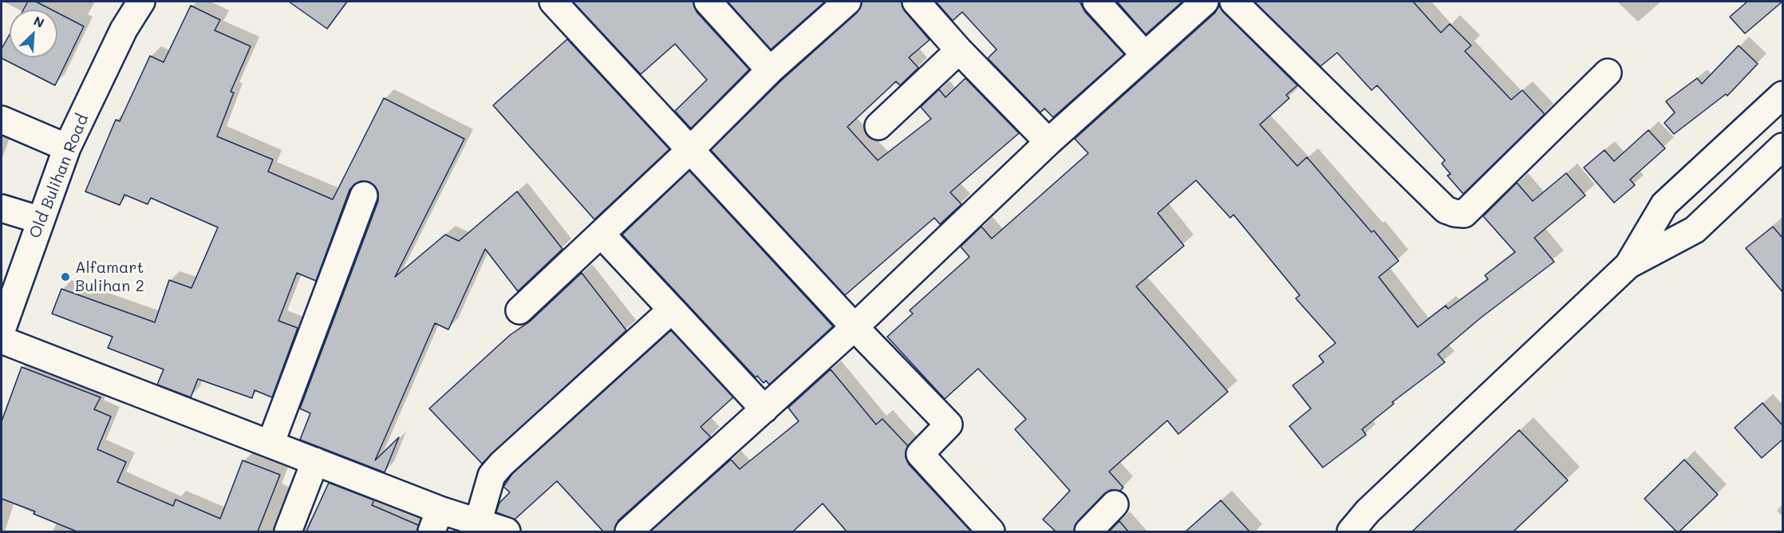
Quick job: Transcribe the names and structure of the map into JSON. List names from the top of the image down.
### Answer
{
  "streets": {
    "street": ["Old Bulihan Road"]
  },
  "places": ["Alfamart Bulihan 2"],
  "north": "top right"
}
